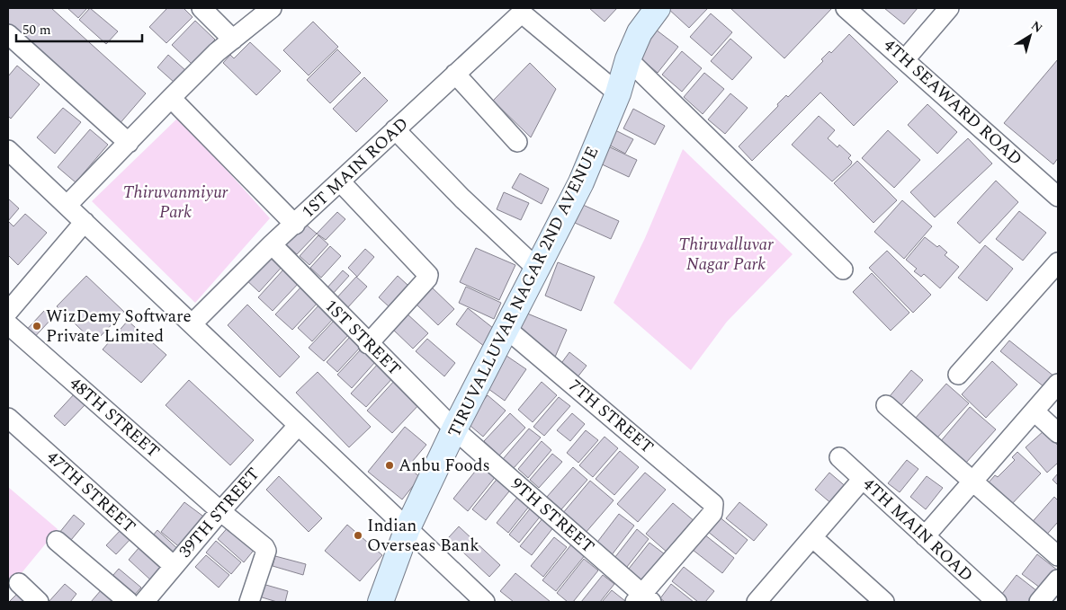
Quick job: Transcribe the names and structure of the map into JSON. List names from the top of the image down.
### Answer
{
  "streets": {
    "street": [
      "4TH SEAWARD ROAD",
      "1ST MAIN ROAD",
      "TIRUVALLUVAR NAGAR 2ND AVENUE",
      "1ST STREET",
      "7TH STREET",
      "48TH STREET",
      "47TH STREET",
      "39TH STREET",
      "9TH STREET",
      "4TH MAIN ROAD"
    ]
  },
  "crossings": [
    ["1ST MAIN ROAD", "TIRUVALLUVAR NAGAR 2ND AVENUE"],
    ["1ST MAIN ROAD", "1ST STREET"],
    ["TIRUVALLUVAR NAGAR 2ND AVENUE", "1ST STREET"],
    ["TIRUVALLUVAR NAGAR 2ND AVENUE", "7TH STREET"],
    ["TIRUVALLUVAR NAGAR 2ND AVENUE", "9TH STREET"],
    ["1ST STREET", "9TH STREET"],
    ["7TH STREET", "9TH STREET"],
    ["48TH STREET", "39TH STREET"],
    ["47TH STREET", "39TH STREET"]
  ],
  "parks": ["Thiruvanmiyur Park", "Thiruvalluvar Nagar Park"],
  "places": ["WizDemy Software Private Limited", "Anbu Foods", "Indian Overseas Bank"],
  "scale_bar": "50 m",
  "north": "top right"
}
